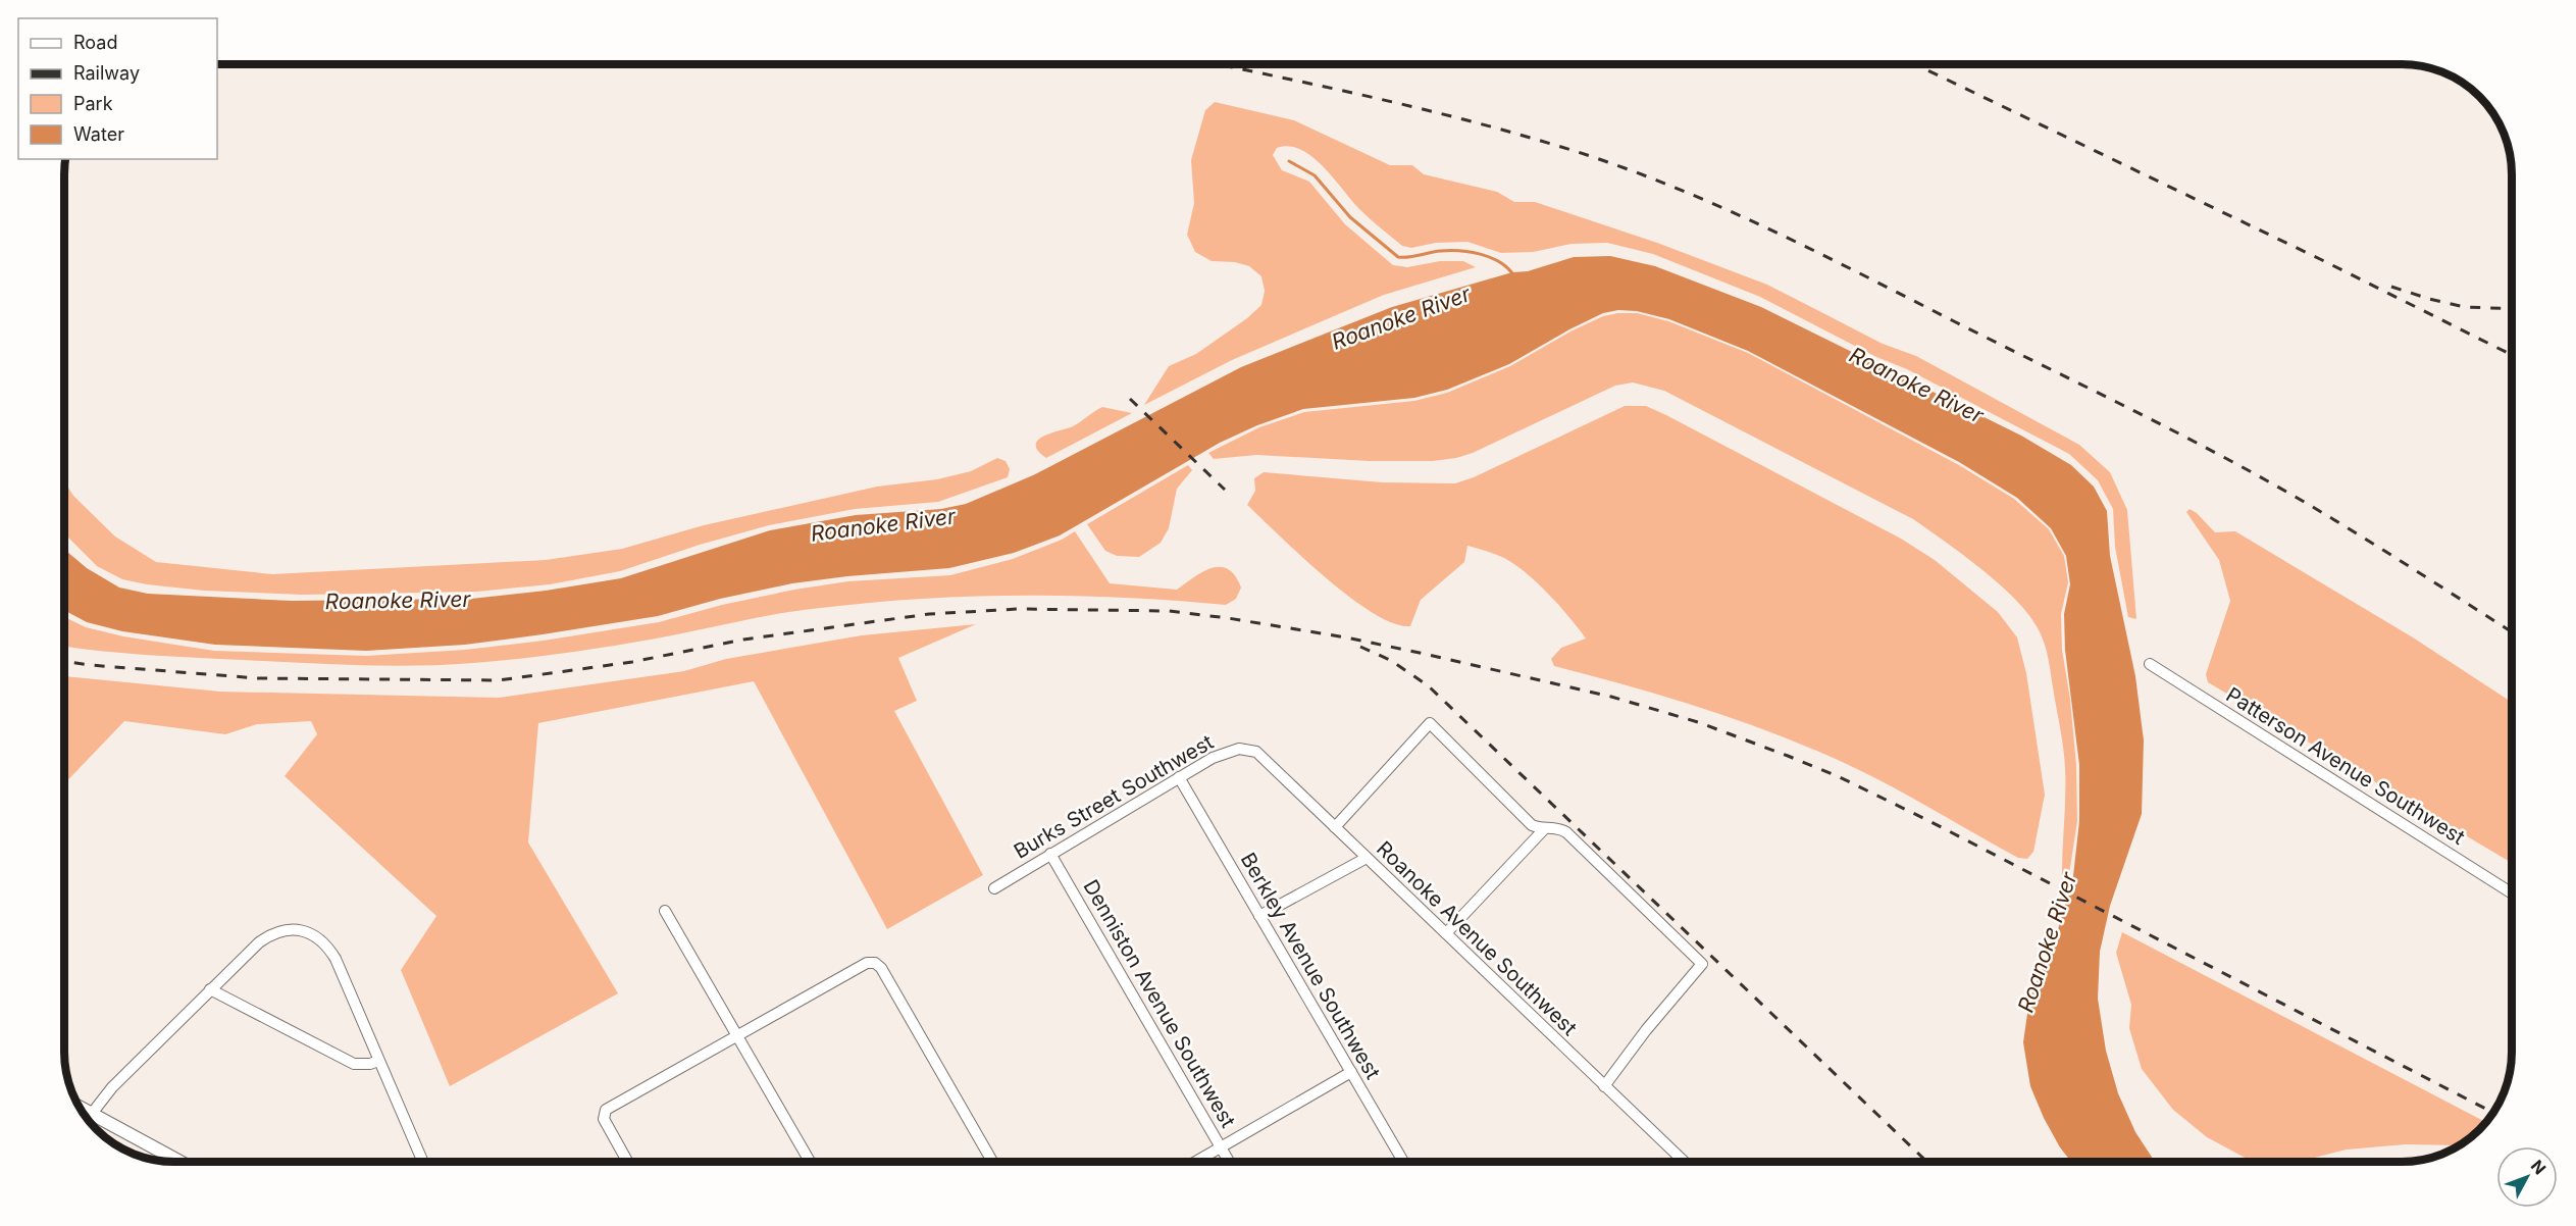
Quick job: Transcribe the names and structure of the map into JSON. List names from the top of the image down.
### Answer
{
  "streets": {
    "street": [
      "Patterson Avenue Southwest",
      "Burks Street Southwest",
      "Roanoke Avenue Southwest",
      "Berkley Avenue Southwest",
      "Denniston Avenue Southwest"
    ]
  },
  "crossings": [
    ["Burks Street Southwest", "Roanoke Avenue Southwest"],
    ["Burks Street Southwest", "Berkley Avenue Southwest"],
    ["Burks Street Southwest", "Denniston Avenue Southwest"]
  ],
  "water": ["Roanoke River"],
  "legend": [
    "Road",
    "Railway",
    "Park",
    "Water"
  ],
  "north": "top right"
}
